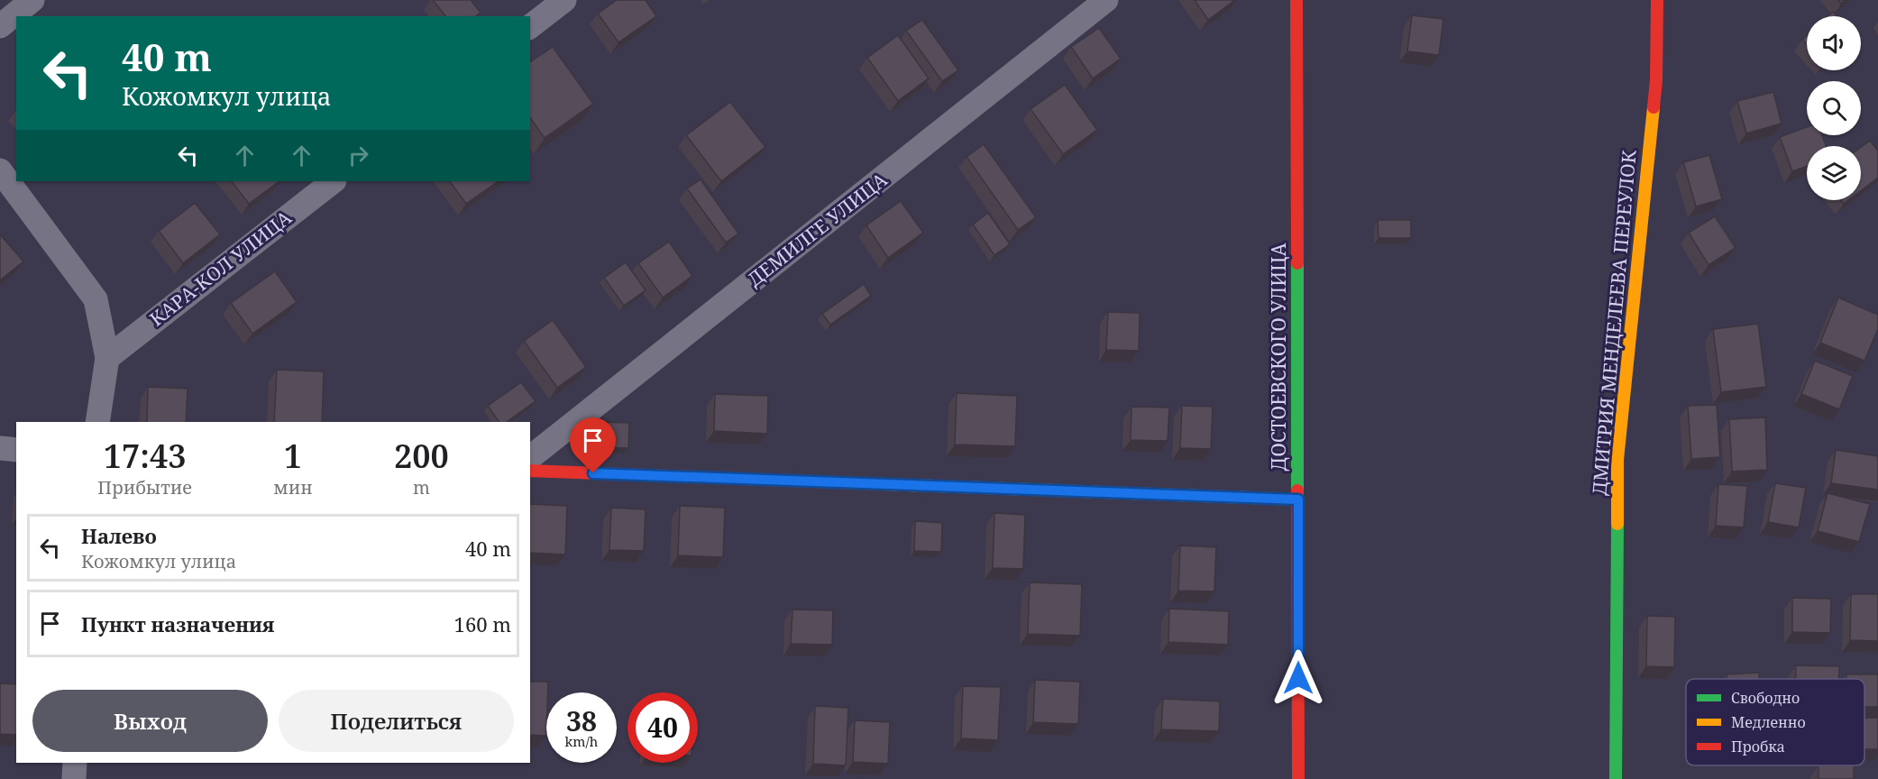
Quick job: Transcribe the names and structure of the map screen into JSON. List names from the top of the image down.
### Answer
{
  "streets": {
    "street": [
      "ДЕМИЛГЕ УЛИЦА",
      "КАРА-КОЛ УЛИЦА",
      "ДМИТРИЯ МЕНДЕЛЕЕВА ПЕРЕУЛОК",
      "ДОСТОЕВСКОГО УЛИЦА"
    ]
  },
  "legend": ["Свободно", "Медленно", "Пробка"],
  "page": {
    "turn": ["40 m", "Кожомкул улица"],
    "eta": [
      "17:43",
      "Прибытие",
      "1",
      "мин",
      "200",
      "m"
    ],
    "list": [
      {
        "name": "Налево",
        "note": "Кожомкул улица",
        "value": "40 m"
      },
      {
        "name": "Пункт назначения",
        "value": "160 m"
      }
    ],
    "buttons": ["Выход", "Поделиться"],
    "speed": "38 km/h",
    "limit": "40"
  }
}
